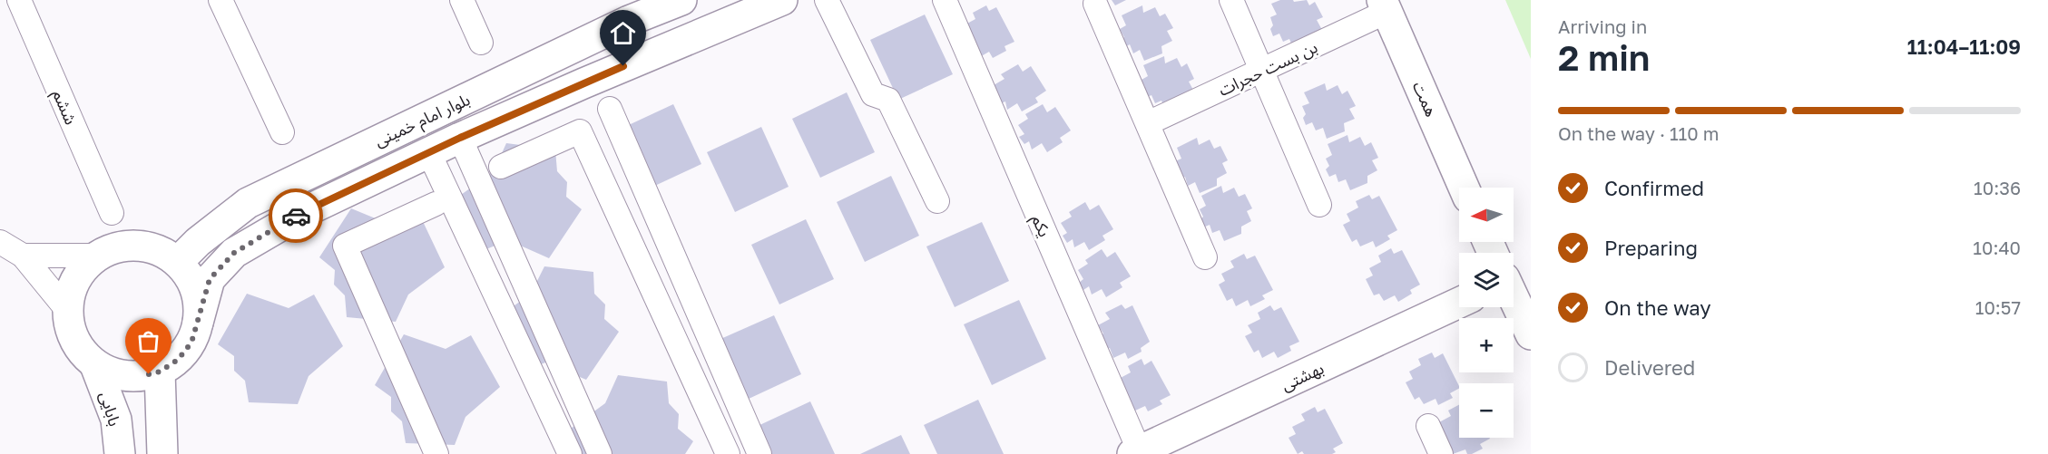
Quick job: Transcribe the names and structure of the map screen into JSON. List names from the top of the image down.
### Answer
{
  "streets": {
    "street": [
      "بن بست حجرات",
      "همت",
      "ششم",
      "بلوار امام خمینی",
      "یکم",
      "بهشتی",
      "بابایی"
    ]
  },
  "crossings": [
    ["بن بست حجرات", "همت"],
    ["بلوار امام خمینی", "بابایی"],
    ["یکم", "بهشتی"]
  ],
  "north": "left",
  "page": {
    "heading": ["2 min", "Arriving in", "11:04–11:09"],
    "bar": "On the way · 110 m",
    "list": [
      ["Confirmed", "10:36"],
      ["Preparing", "10:40"],
      ["On the way", "10:57"],
      "Delivered"
    ],
    "map_buttons": ["+", "−"]
  }
}
